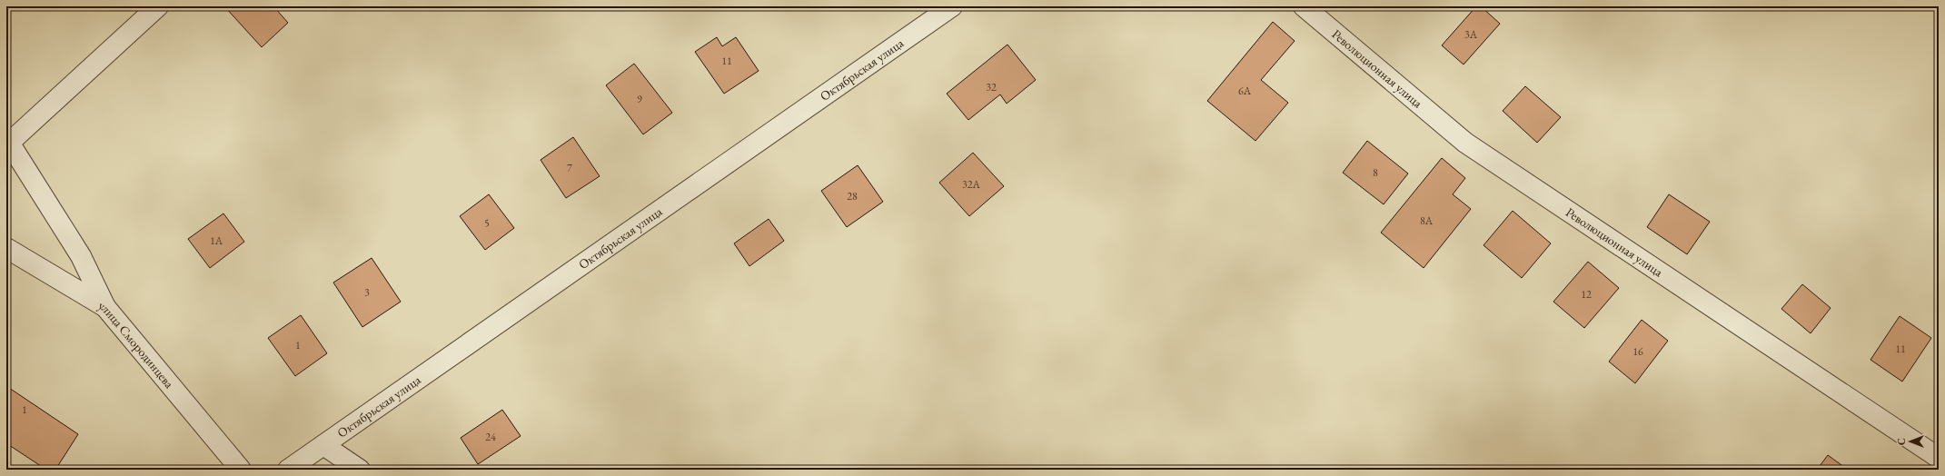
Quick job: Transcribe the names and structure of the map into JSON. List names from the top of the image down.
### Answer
{
  "streets": {
    "street": ["Революционная улица", "Октябрьская улица", "улица Смородинцева"]
  },
  "house_numbers": [
    "3А",
    "11",
    "32",
    "6А",
    "9",
    "7",
    "8",
    "32А",
    "28",
    "8А",
    "5",
    "1А",
    "3",
    "12",
    "1",
    "11",
    "16",
    "1",
    "24"
  ],
  "north": "left"
}
